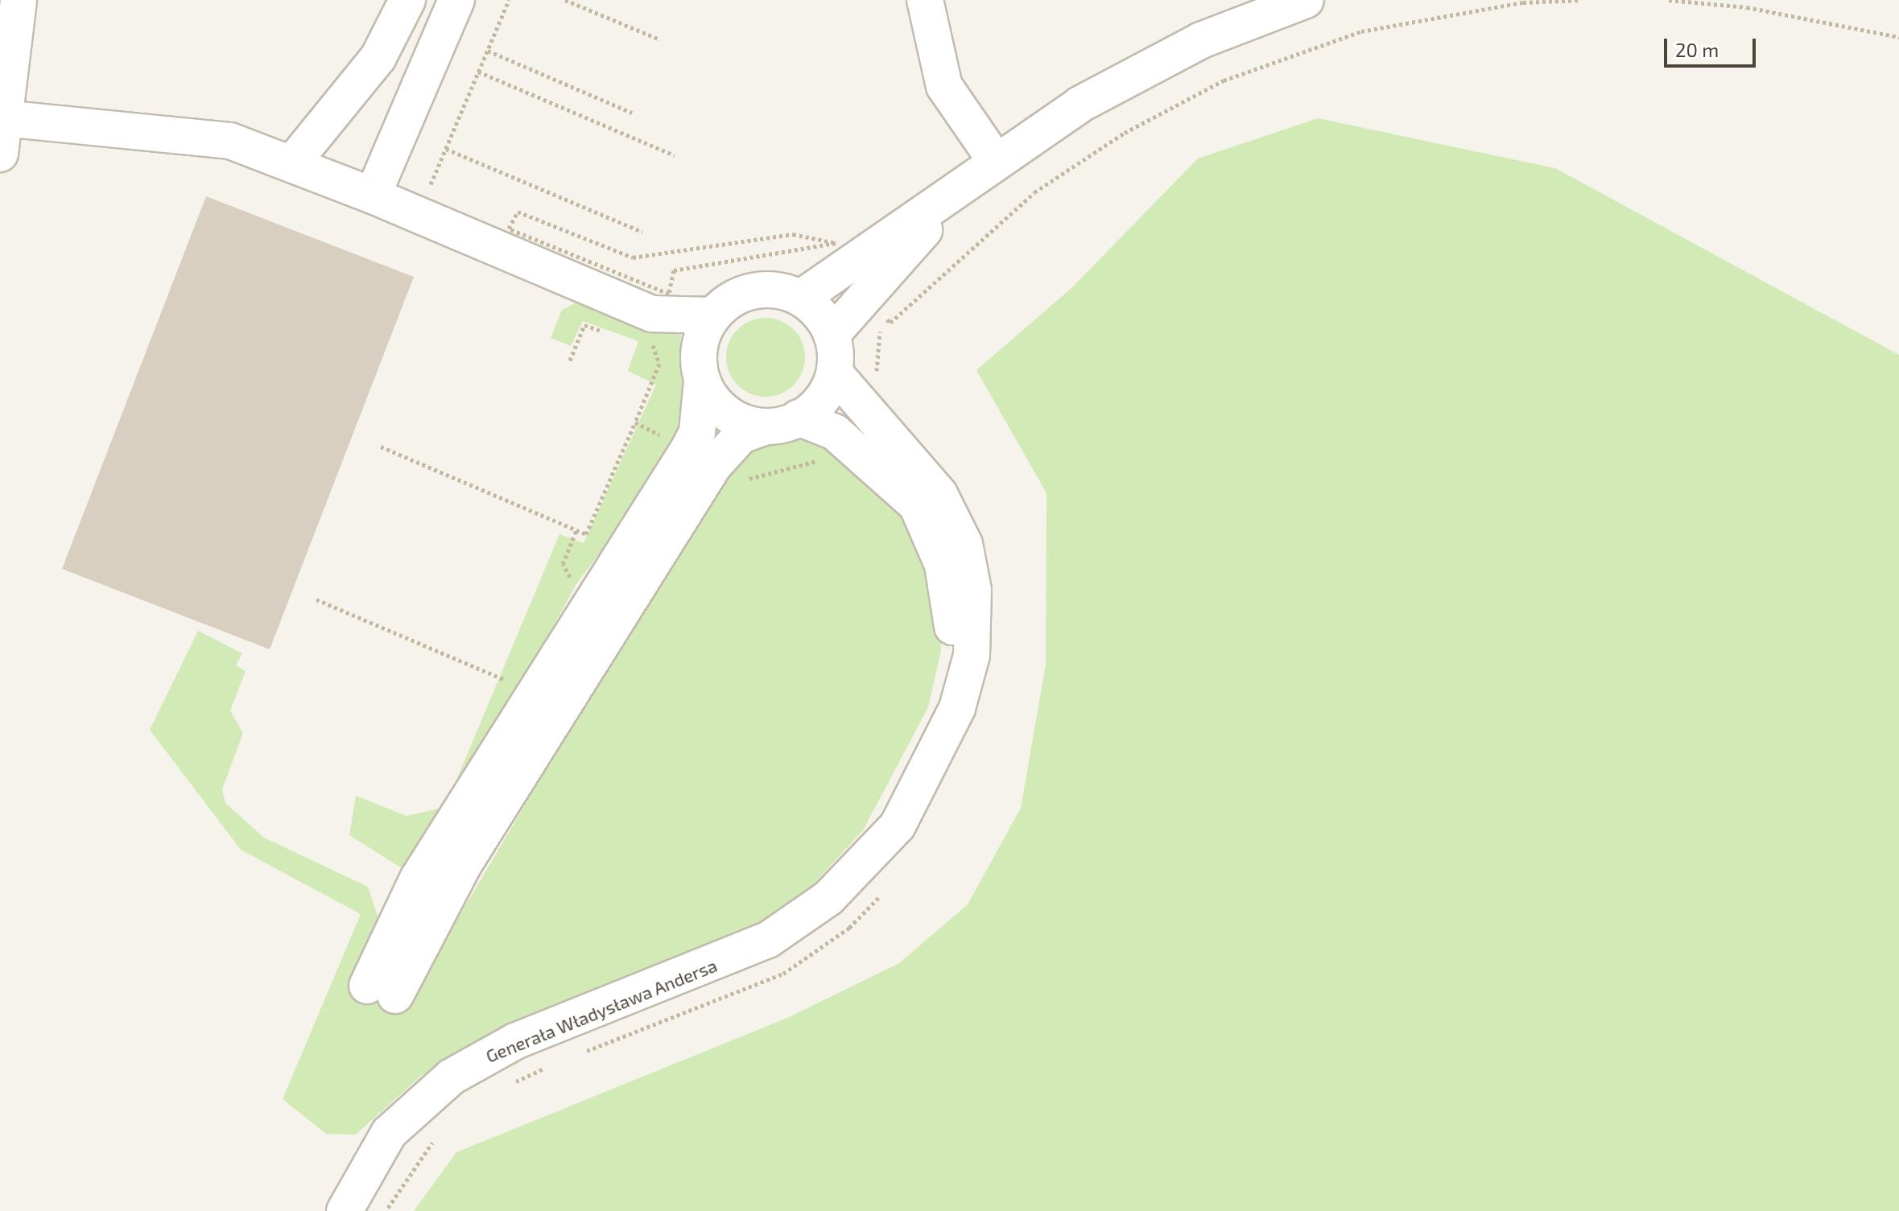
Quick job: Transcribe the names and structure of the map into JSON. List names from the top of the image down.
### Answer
{
  "streets": {
    "street": ["Generała Władysława Andersa"]
  },
  "scale_bar": "20 m"
}
